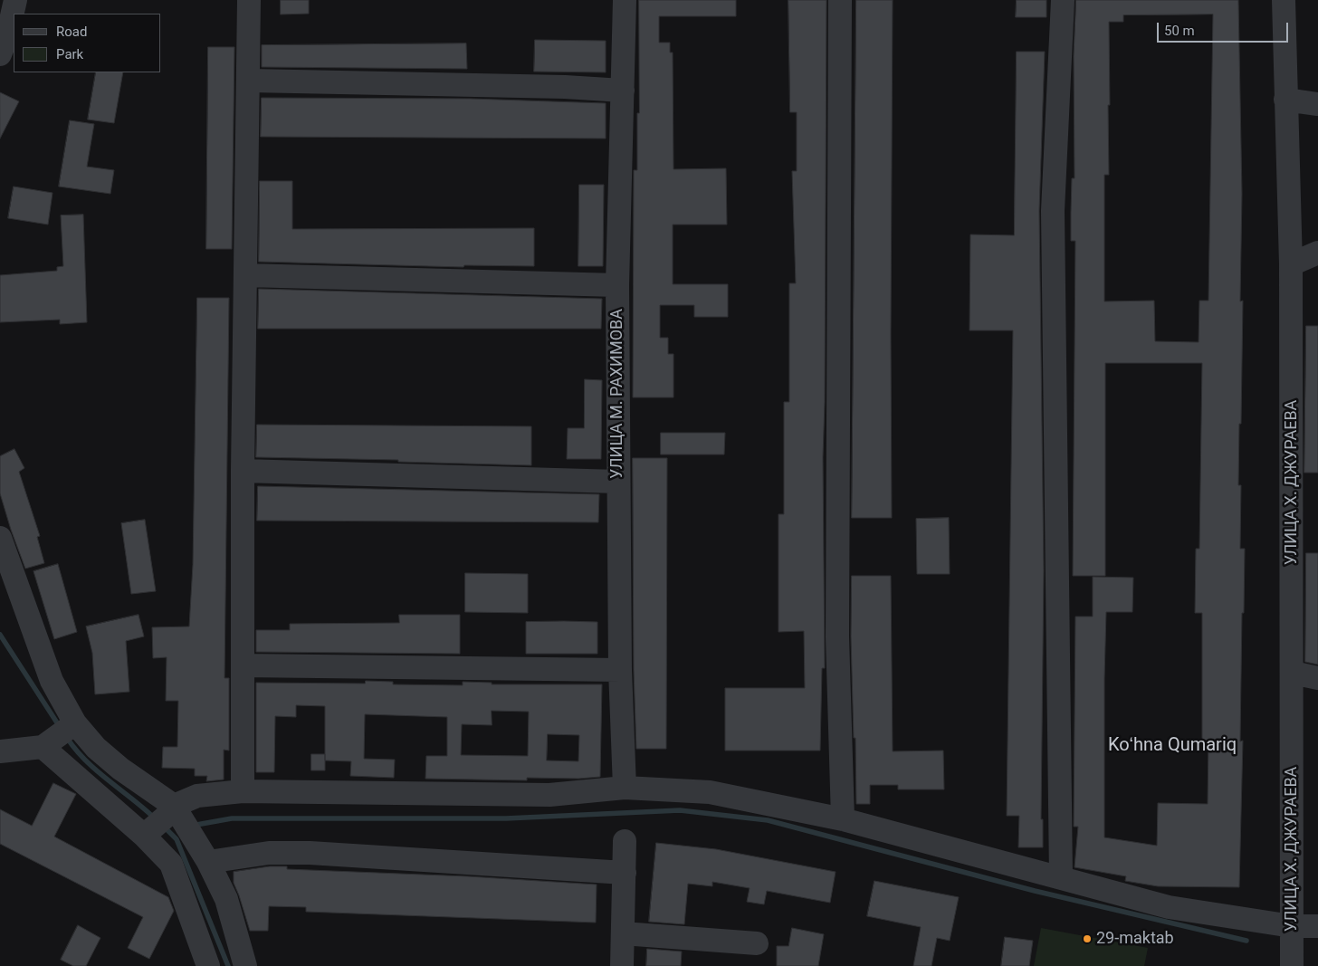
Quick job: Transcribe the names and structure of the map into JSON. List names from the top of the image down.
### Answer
{
  "streets": {
    "street": ["УЛИЦА М. РАХИМОВА", "УЛИЦА Х. ДЖУРАЕВА"]
  },
  "districts": ["Koʻhna Qumariq"],
  "places": ["29-maktab"],
  "legend": ["Road", "Park"],
  "scale_bar": "50 m"
}
